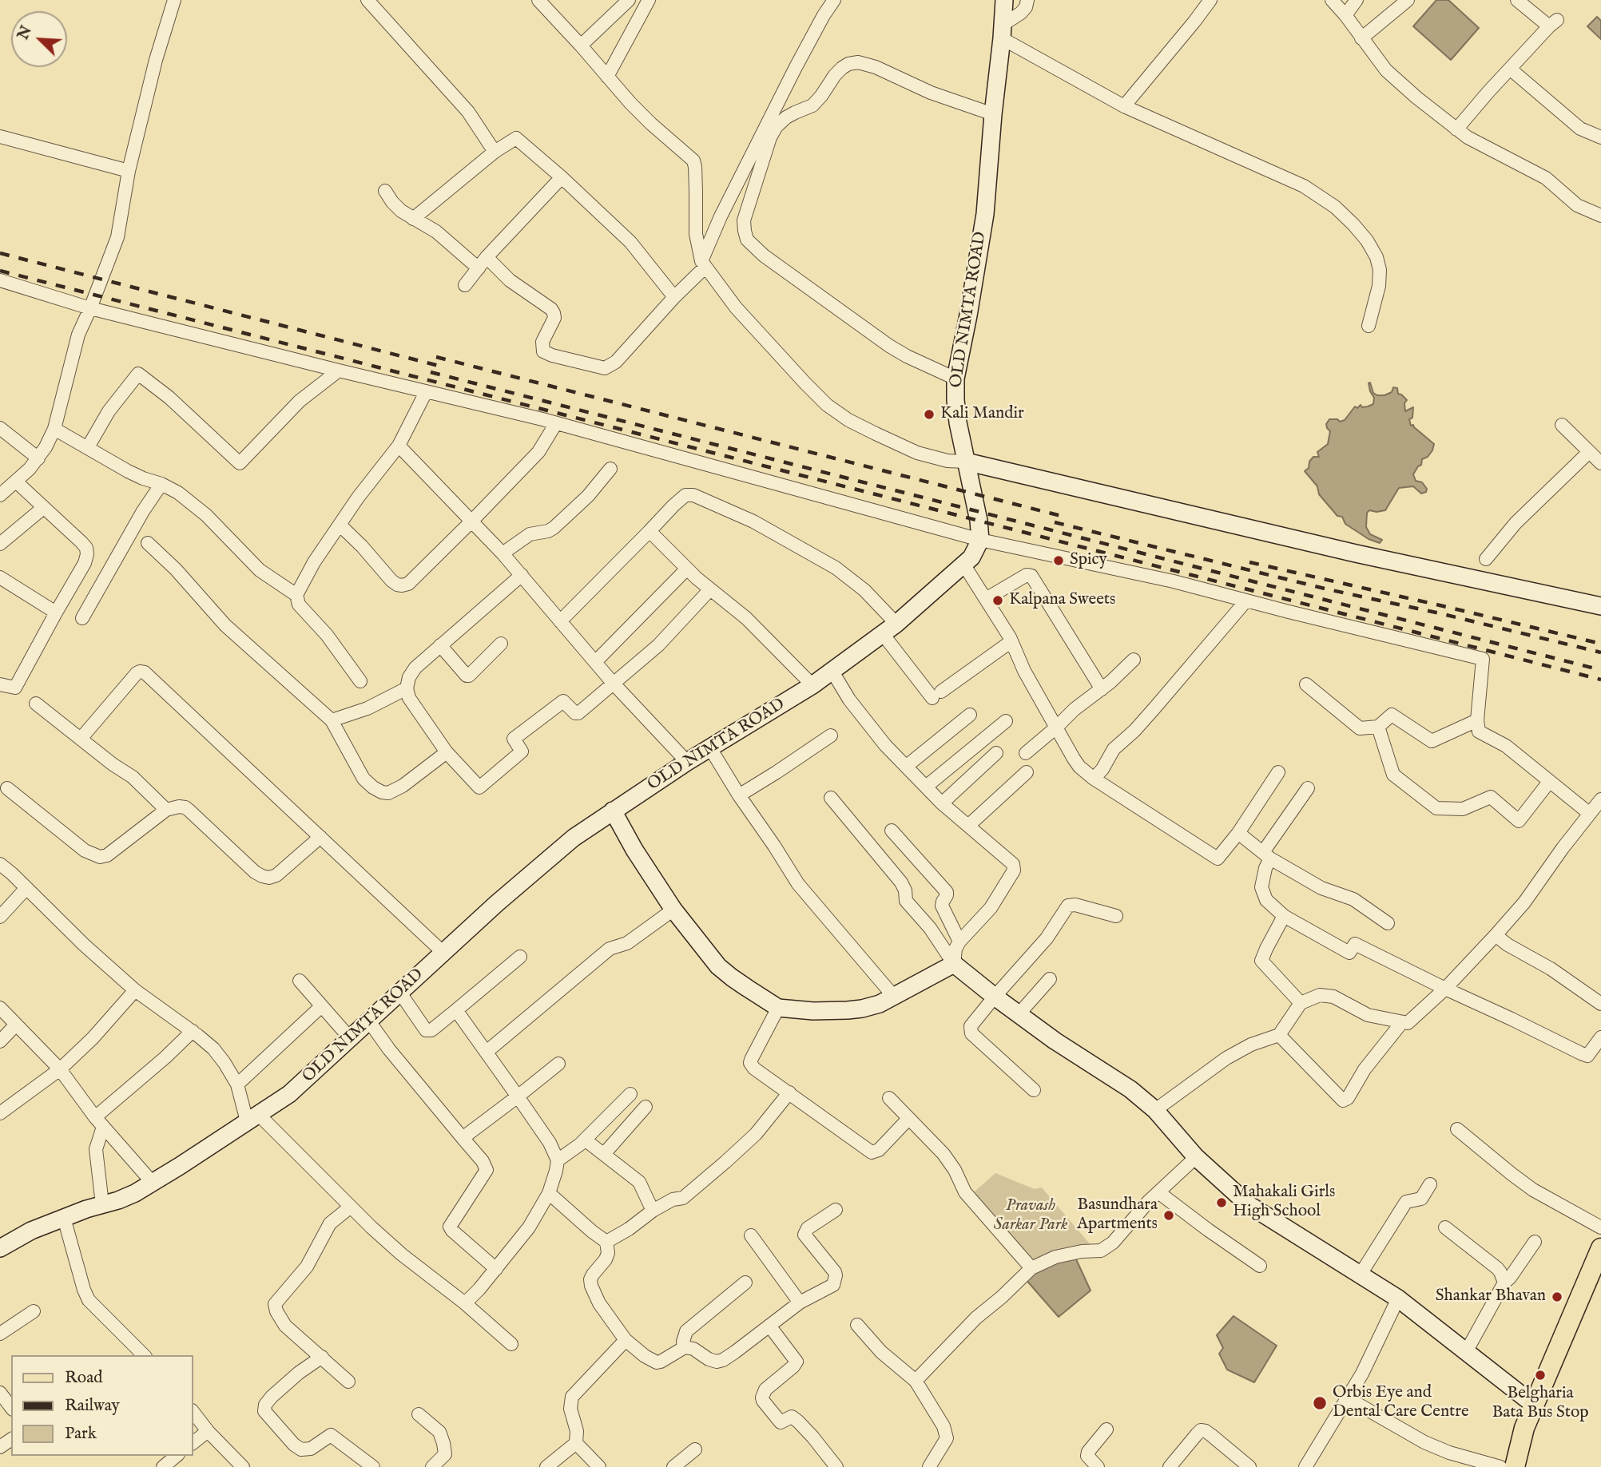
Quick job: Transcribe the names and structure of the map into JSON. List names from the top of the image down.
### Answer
{
  "streets": {
    "street": ["OLD NIMTA ROAD"]
  },
  "parks": ["Pravash Sarkar Park"],
  "places": [
    "Kali Mandir",
    "Spicy",
    "Kalpana Sweets",
    "Mahakali Girls High School",
    "Basundhara Apartments",
    "Shankar Bhavan",
    "Belgharia Bata Bus Stop",
    "Orbis Eye and Dental Care Centre"
  ],
  "legend": ["Road", "Railway", "Park"],
  "north": "top left"
}
